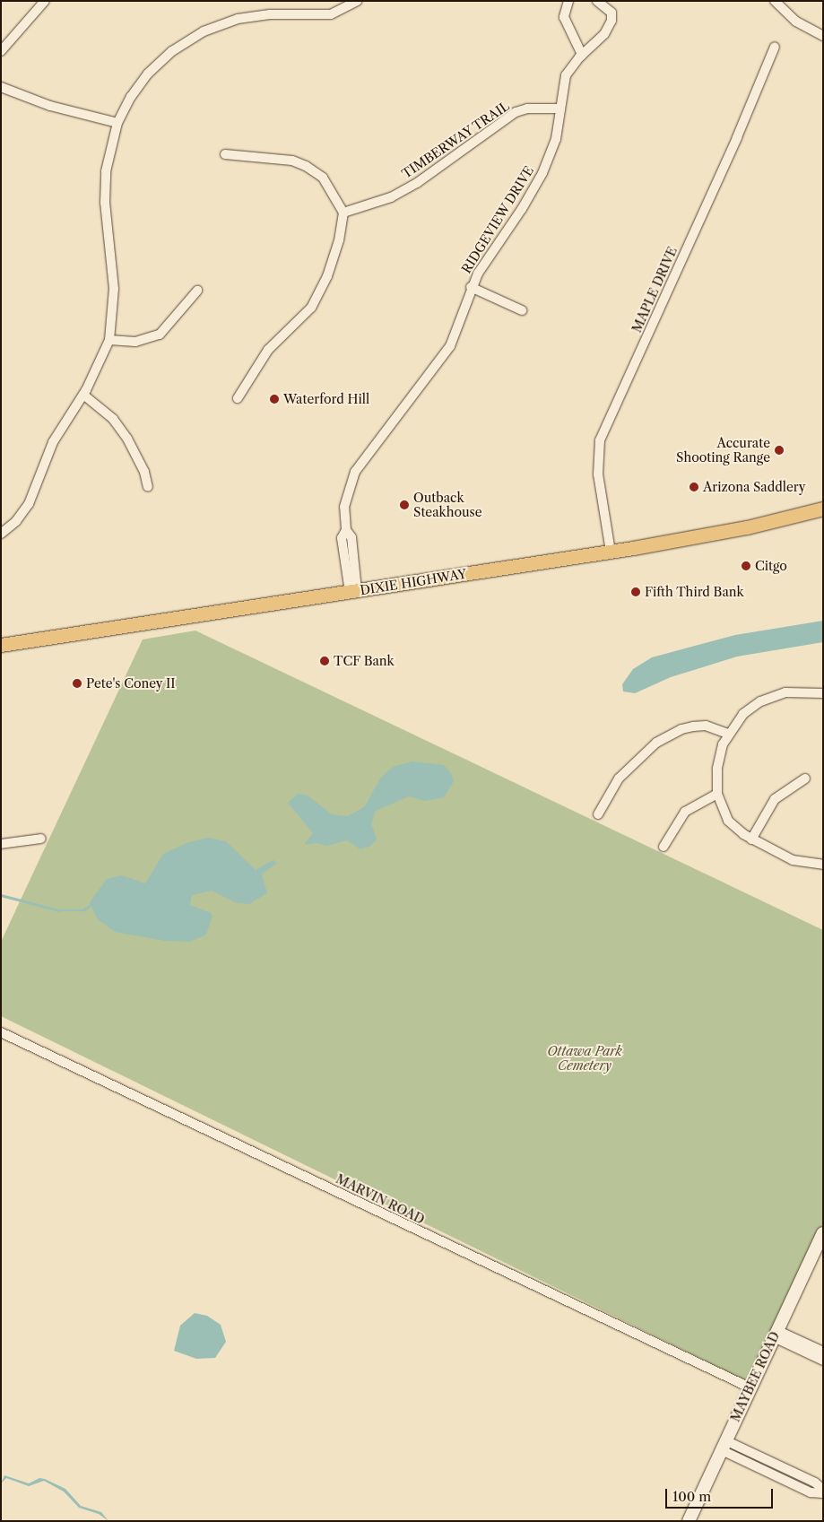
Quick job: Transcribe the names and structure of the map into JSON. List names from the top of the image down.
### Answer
{
  "streets": {
    "main road": ["DIXIE HIGHWAY", "MAYBEE ROAD"],
    "street": [
      "TIMBERWAY TRAIL",
      "RIDGEVIEW DRIVE",
      "MAPLE DRIVE",
      "MARVIN ROAD"
    ]
  },
  "crossings": [
    ["TIMBERWAY TRAIL", "RIDGEVIEW DRIVE"],
    ["RIDGEVIEW DRIVE", "DIXIE HIGHWAY"],
    ["MAPLE DRIVE", "DIXIE HIGHWAY"],
    ["MARVIN ROAD", "MAYBEE ROAD"]
  ],
  "parks": ["Ottawa Park Cemetery"],
  "places": [
    "Waterford Hill",
    "Accurate Shooting Range",
    "Arizona Saddlery",
    "Outback Steakhouse",
    "Citgo",
    "Fifth Third Bank",
    "TCF Bank",
    "Pete's Coney II"
  ],
  "scale_bar": "100 m"
}
